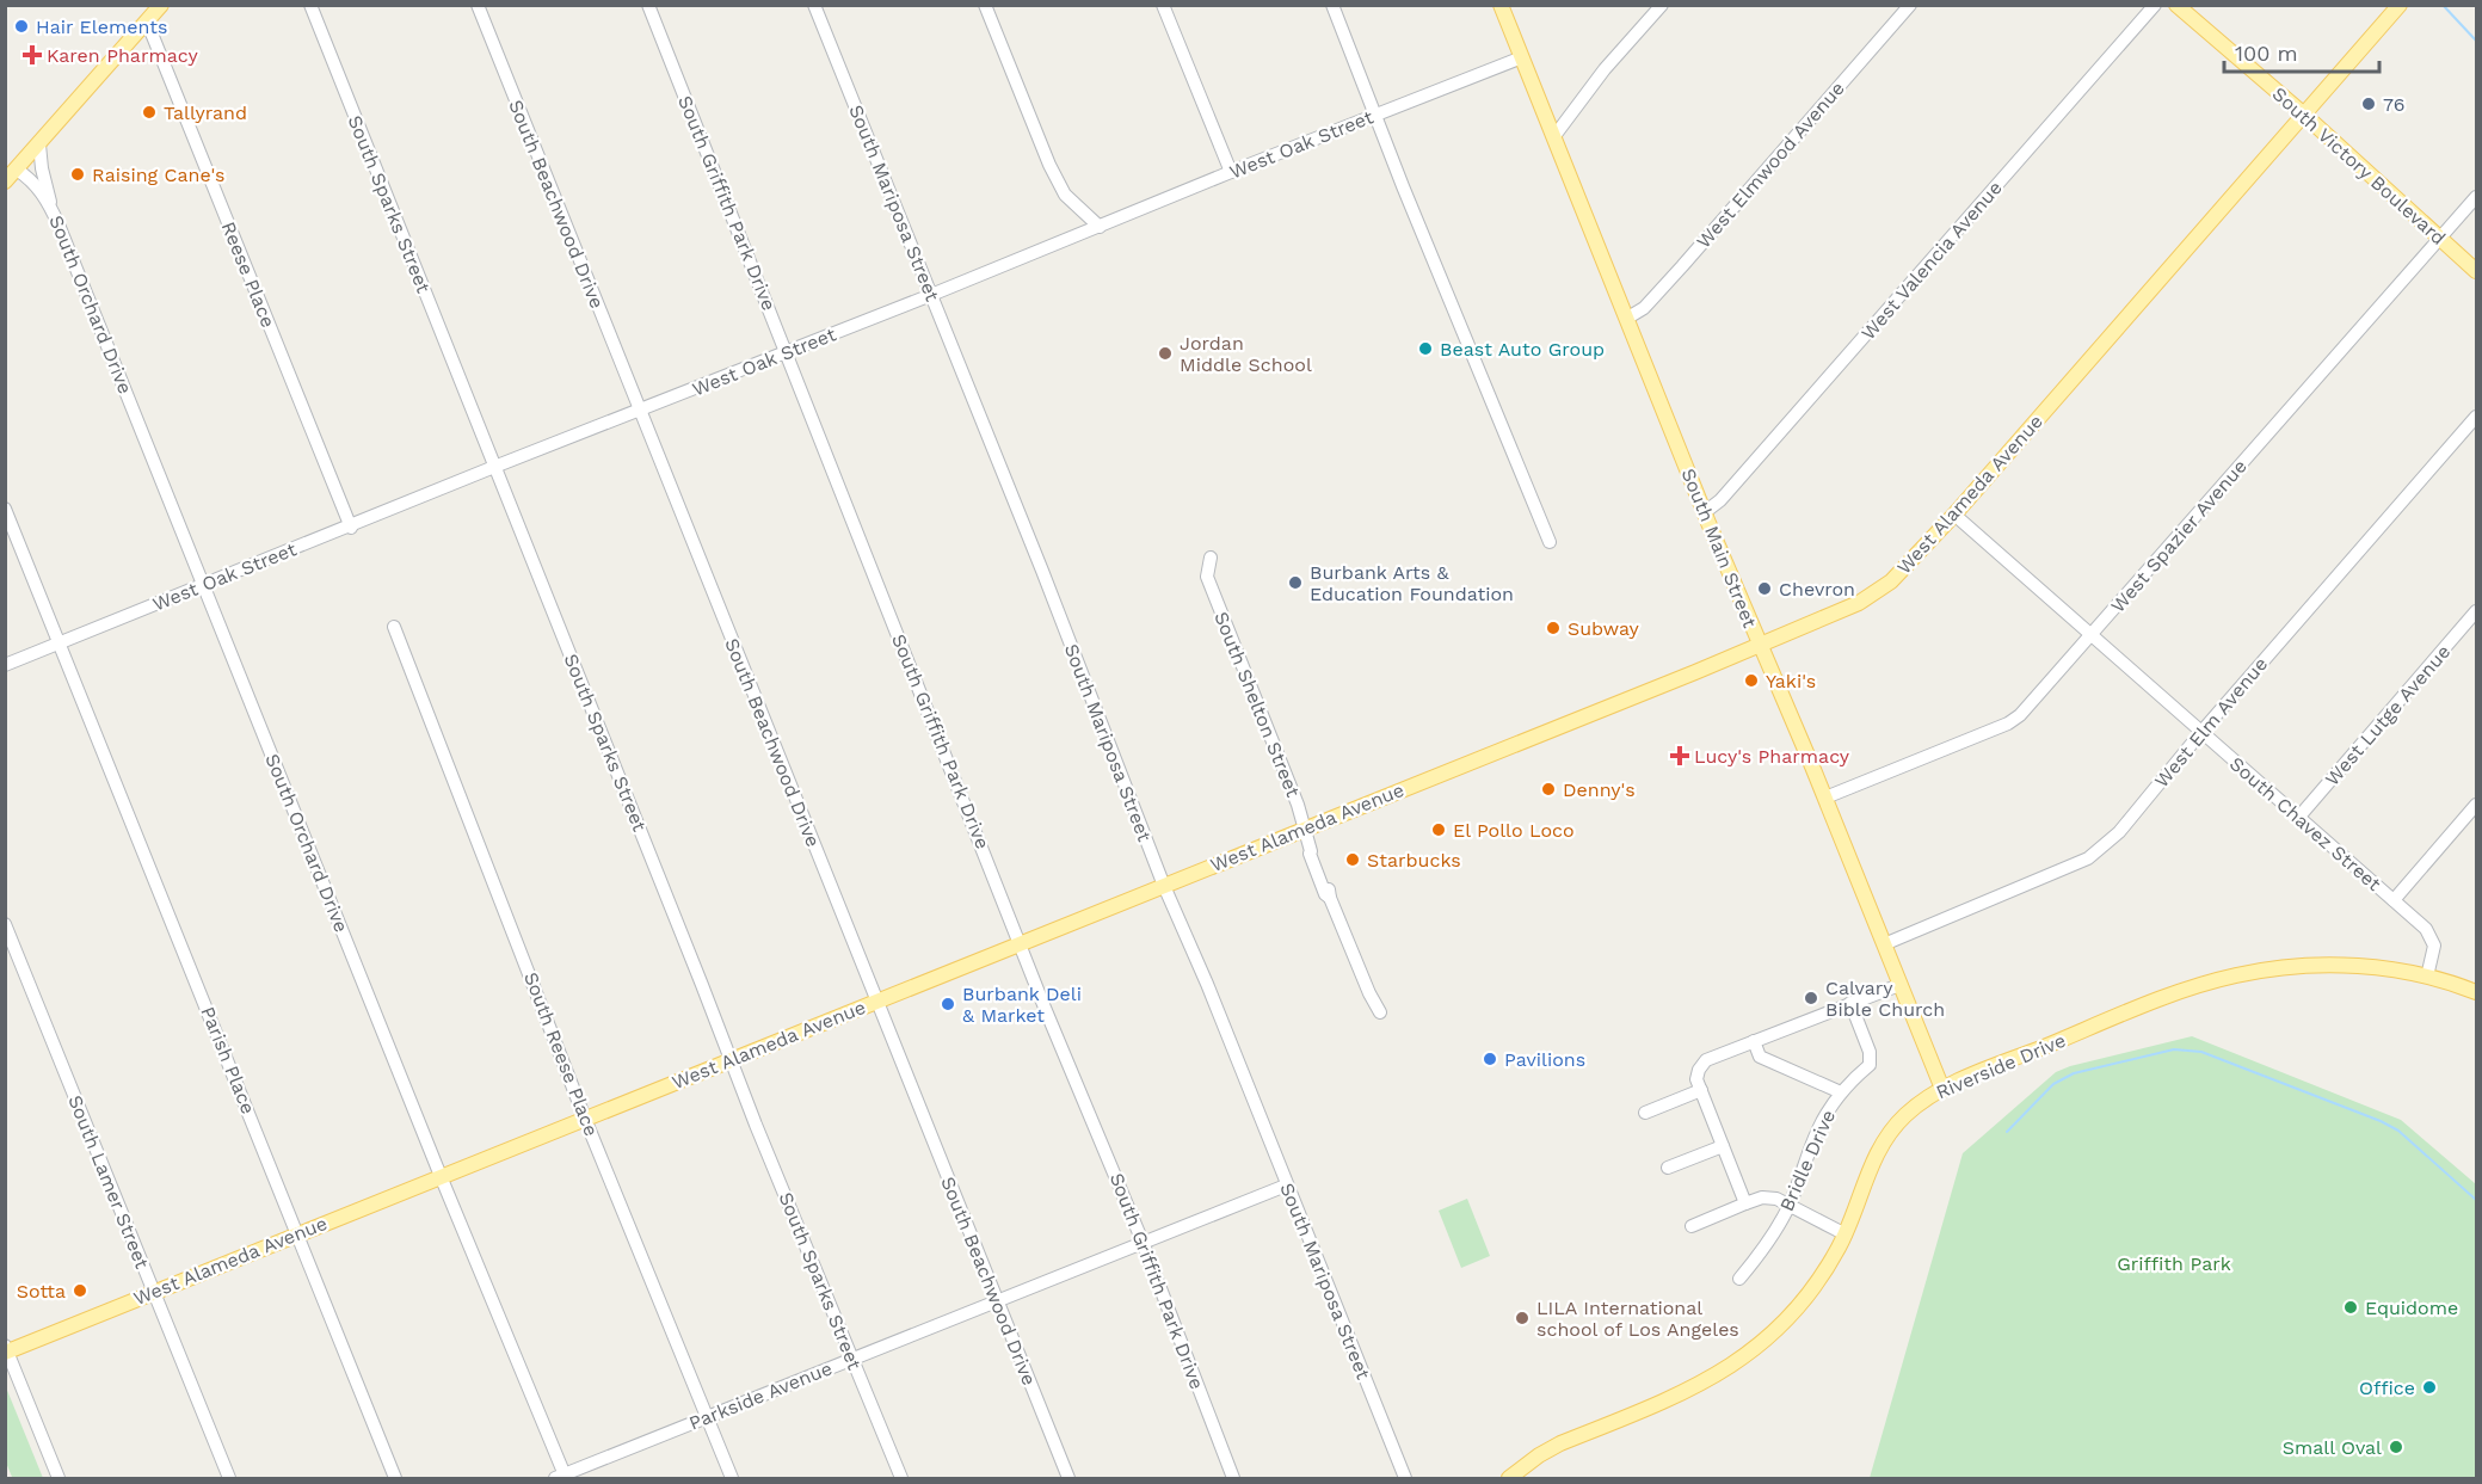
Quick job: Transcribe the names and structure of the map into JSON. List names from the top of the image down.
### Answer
{
  "streets": {
    "main road": [
      "South Victory Boulevard",
      "West Alameda Avenue",
      "South Main Street",
      "Riverside Drive"
    ],
    "street": [
      "West Oak Street",
      "West Elmwood Avenue",
      "South Griffith Park Drive",
      "South Mariposa Street",
      "South Sparks Street",
      "South Beachwood Drive",
      "West Valencia Avenue",
      "Reese Place",
      "South Orchard Drive",
      "West Spazier Avenue",
      "South Shelton Street",
      "West Lutge Avenue",
      "West Elm Avenue",
      "South Chavez Street",
      "South Reese Place",
      "Parish Place",
      "Bridle Drive",
      "South Lamer Street",
      "Parkside Avenue"
    ]
  },
  "crossings": [
    ["West Oak Street", "South Griffith Park Drive"],
    ["West Oak Street", "South Mariposa Street"],
    ["West Oak Street", "South Sparks Street"],
    ["West Oak Street", "South Beachwood Drive"],
    ["West Oak Street", "Reese Place"],
    ["West Oak Street", "South Orchard Drive"],
    ["West Oak Street", "South Main Street"],
    ["West Oak Street", "Parish Place"],
    ["West Elmwood Avenue", "South Main Street"],
    ["South Victory Boulevard", "West Alameda Avenue"],
    ["South Victory Boulevard", "West Spazier Avenue"],
    ["South Griffith Park Drive", "West Alameda Avenue"],
    ["South Griffith Park Drive", "Parkside Avenue"],
    ["South Mariposa Street", "West Alameda Avenue"],
    ["South Mariposa Street", "Parkside Avenue"],
    ["South Sparks Street", "West Alameda Avenue"],
    ["South Sparks Street", "Parkside Avenue"],
    ["South Beachwood Drive", "West Alameda Avenue"],
    ["South Beachwood Drive", "Parkside Avenue"],
    ["West Valencia Avenue", "South Main Street"],
    ["South Orchard Drive", "West Alameda Avenue"],
    ["South Orchard Drive", "Parkside Avenue"],
    ["West Alameda Avenue", "South Main Street"],
    ["West Alameda Avenue", "South Shelton Street"],
    ["West Alameda Avenue", "South Chavez Street"],
    ["West Alameda Avenue", "South Reese Place"],
    ["West Alameda Avenue", "Parish Place"],
    ["West Alameda Avenue", "South Lamer Street"],
    ["West Spazier Avenue", "South Main Street"],
    ["West Spazier Avenue", "South Chavez Street"],
    ["South Main Street", "West Elm Avenue"],
    ["South Main Street", "Riverside Drive"],
    ["West Lutge Avenue", "South Chavez Street"],
    ["West Elm Avenue", "South Chavez Street"],
    ["South Chavez Street", "Riverside Drive"],
    ["South Reese Place", "Parkside Avenue"]
  ],
  "parks": ["Griffith Park"],
  "places": {
    "other": [
      "Hair Elements",
      "76",
      "Tallyrand",
      "Raising Cane's",
      "Beast Auto Group",
      "Jordan Middle School",
      "Burbank Arts & Education Foundation",
      "Chevron",
      "Subway",
      "Yaki's",
      "Denny's",
      "El Pollo Loco",
      "Starbucks",
      "Calvary Bible Church",
      "Burbank Deli & Market",
      "Pavilions",
      "Sotta",
      "Equidome",
      "LILA International school of Los Angeles",
      "Office",
      "Small Oval"
    ],
    "health": ["Karen Pharmacy", "Lucy's Pharmacy"]
  },
  "scale_bar": "100 m"
}
